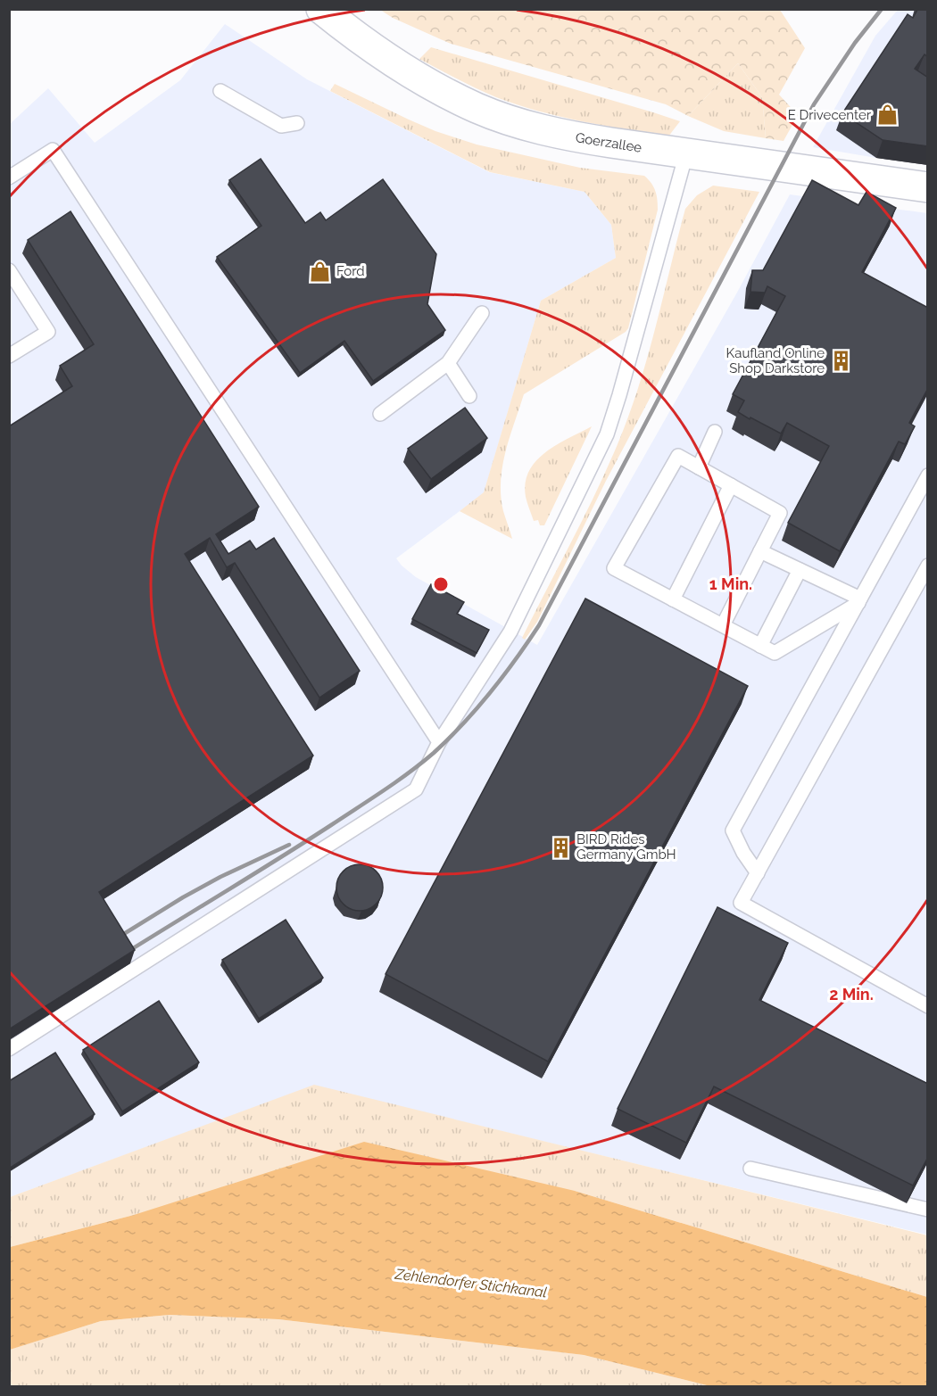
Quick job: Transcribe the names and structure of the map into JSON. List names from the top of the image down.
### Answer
{
  "streets": {
    "main road": ["Goerzallee"]
  },
  "water": ["Zehlendorfer Stichkanal"],
  "places": {
    "shop": ["E Drivecenter", "Ford"],
    "building": ["Kaufland Online Shop Darkstore", "BIRD Rides Germany GmbH"]
  },
  "rings": ["1 Min.", "2 Min."]
}
